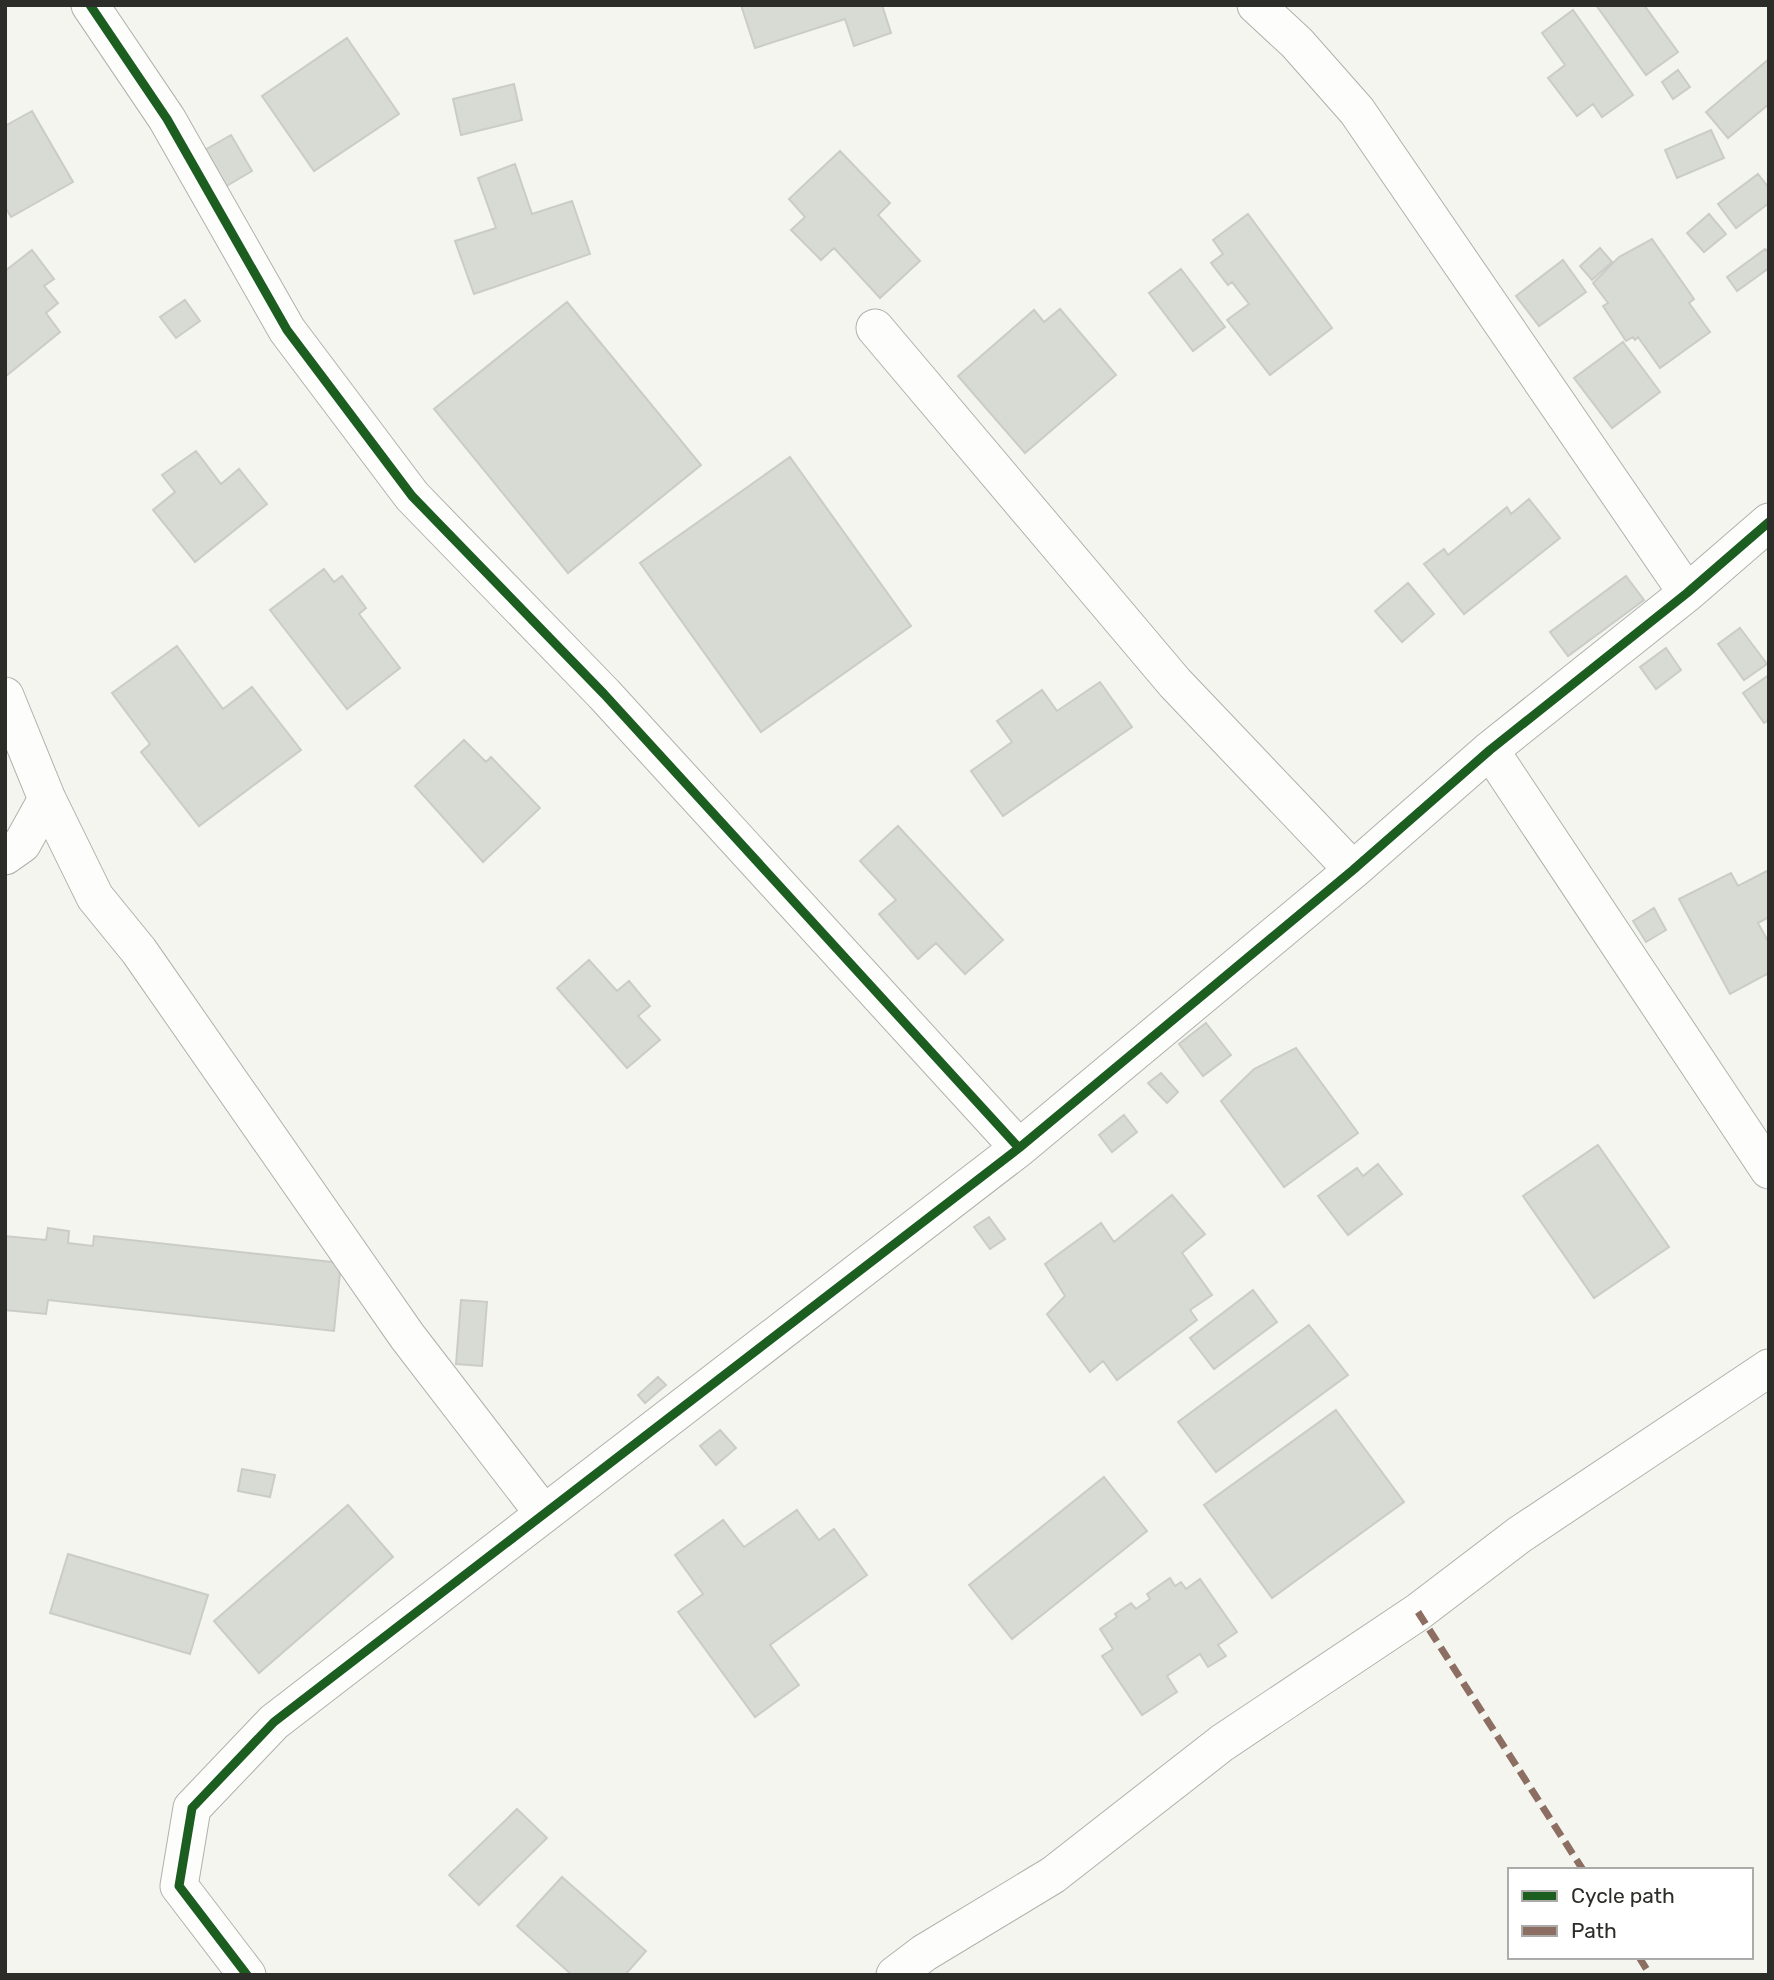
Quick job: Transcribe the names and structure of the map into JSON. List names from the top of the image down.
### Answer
{
  "legend": ["Cycle path", "Path"]
}
